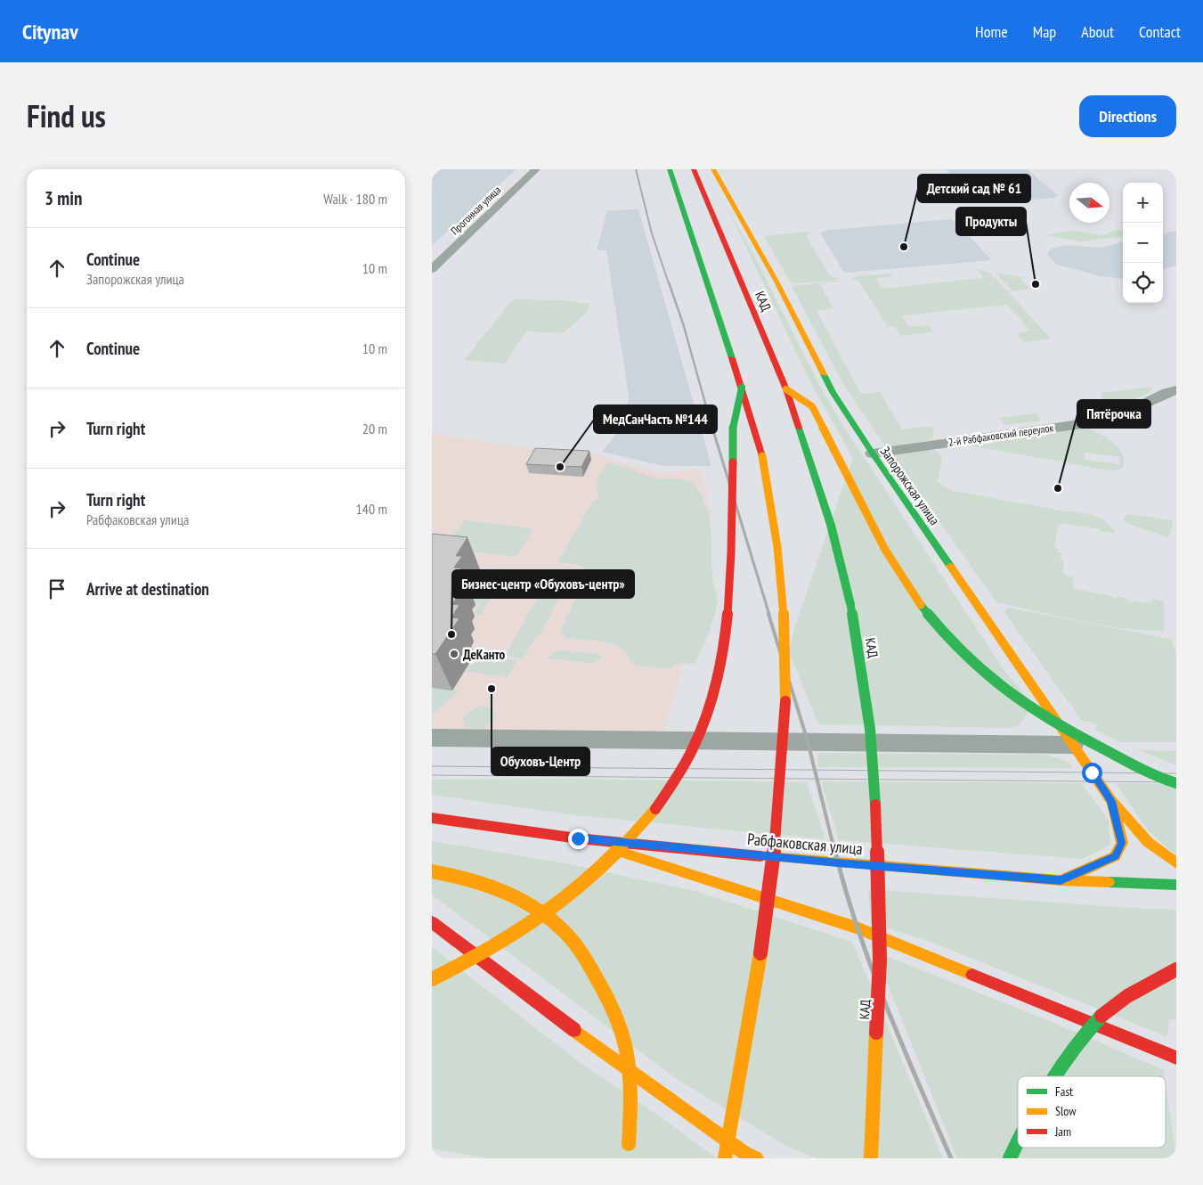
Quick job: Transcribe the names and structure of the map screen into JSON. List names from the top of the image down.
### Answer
{
  "streets": {
    "main road": ["КАД", "Запорожская улица", "Рабфаковская улица"],
    "street": ["Прогонная улица", "2-й Рабфаковский переулок"]
  },
  "crossings": [
    ["2-й Рабфаковский переулок", "Запорожская улица"]
  ],
  "places": [
    "Детский сад № 61",
    "Продукты",
    "МедСанЧасть №144",
    "Пятёрочка",
    "Бизнес-центр «Обуховъ-центр»",
    "ДеКанто",
    "Обуховъ-Центр"
  ],
  "legend": ["Fast", "Slow", "Jam"],
  "north": "right",
  "page": {
    "header": "Citynav",
    "nav": [
      "Home",
      "Map",
      "About",
      "Contact"
    ],
    "title": "Find us",
    "buttons": "Directions",
    "heading": ["3 min", "Walk · 180 m"],
    "map_buttons": ["+", "−"],
    "list": [
      ["Continue", "Запорожская улица", "10 m"],
      ["Continue", "10 m"],
      ["Turn right", "20 m"],
      ["Turn right", "Рабфаковская улица", "140 m"],
      "Arrive at destination"
    ]
  }
}
